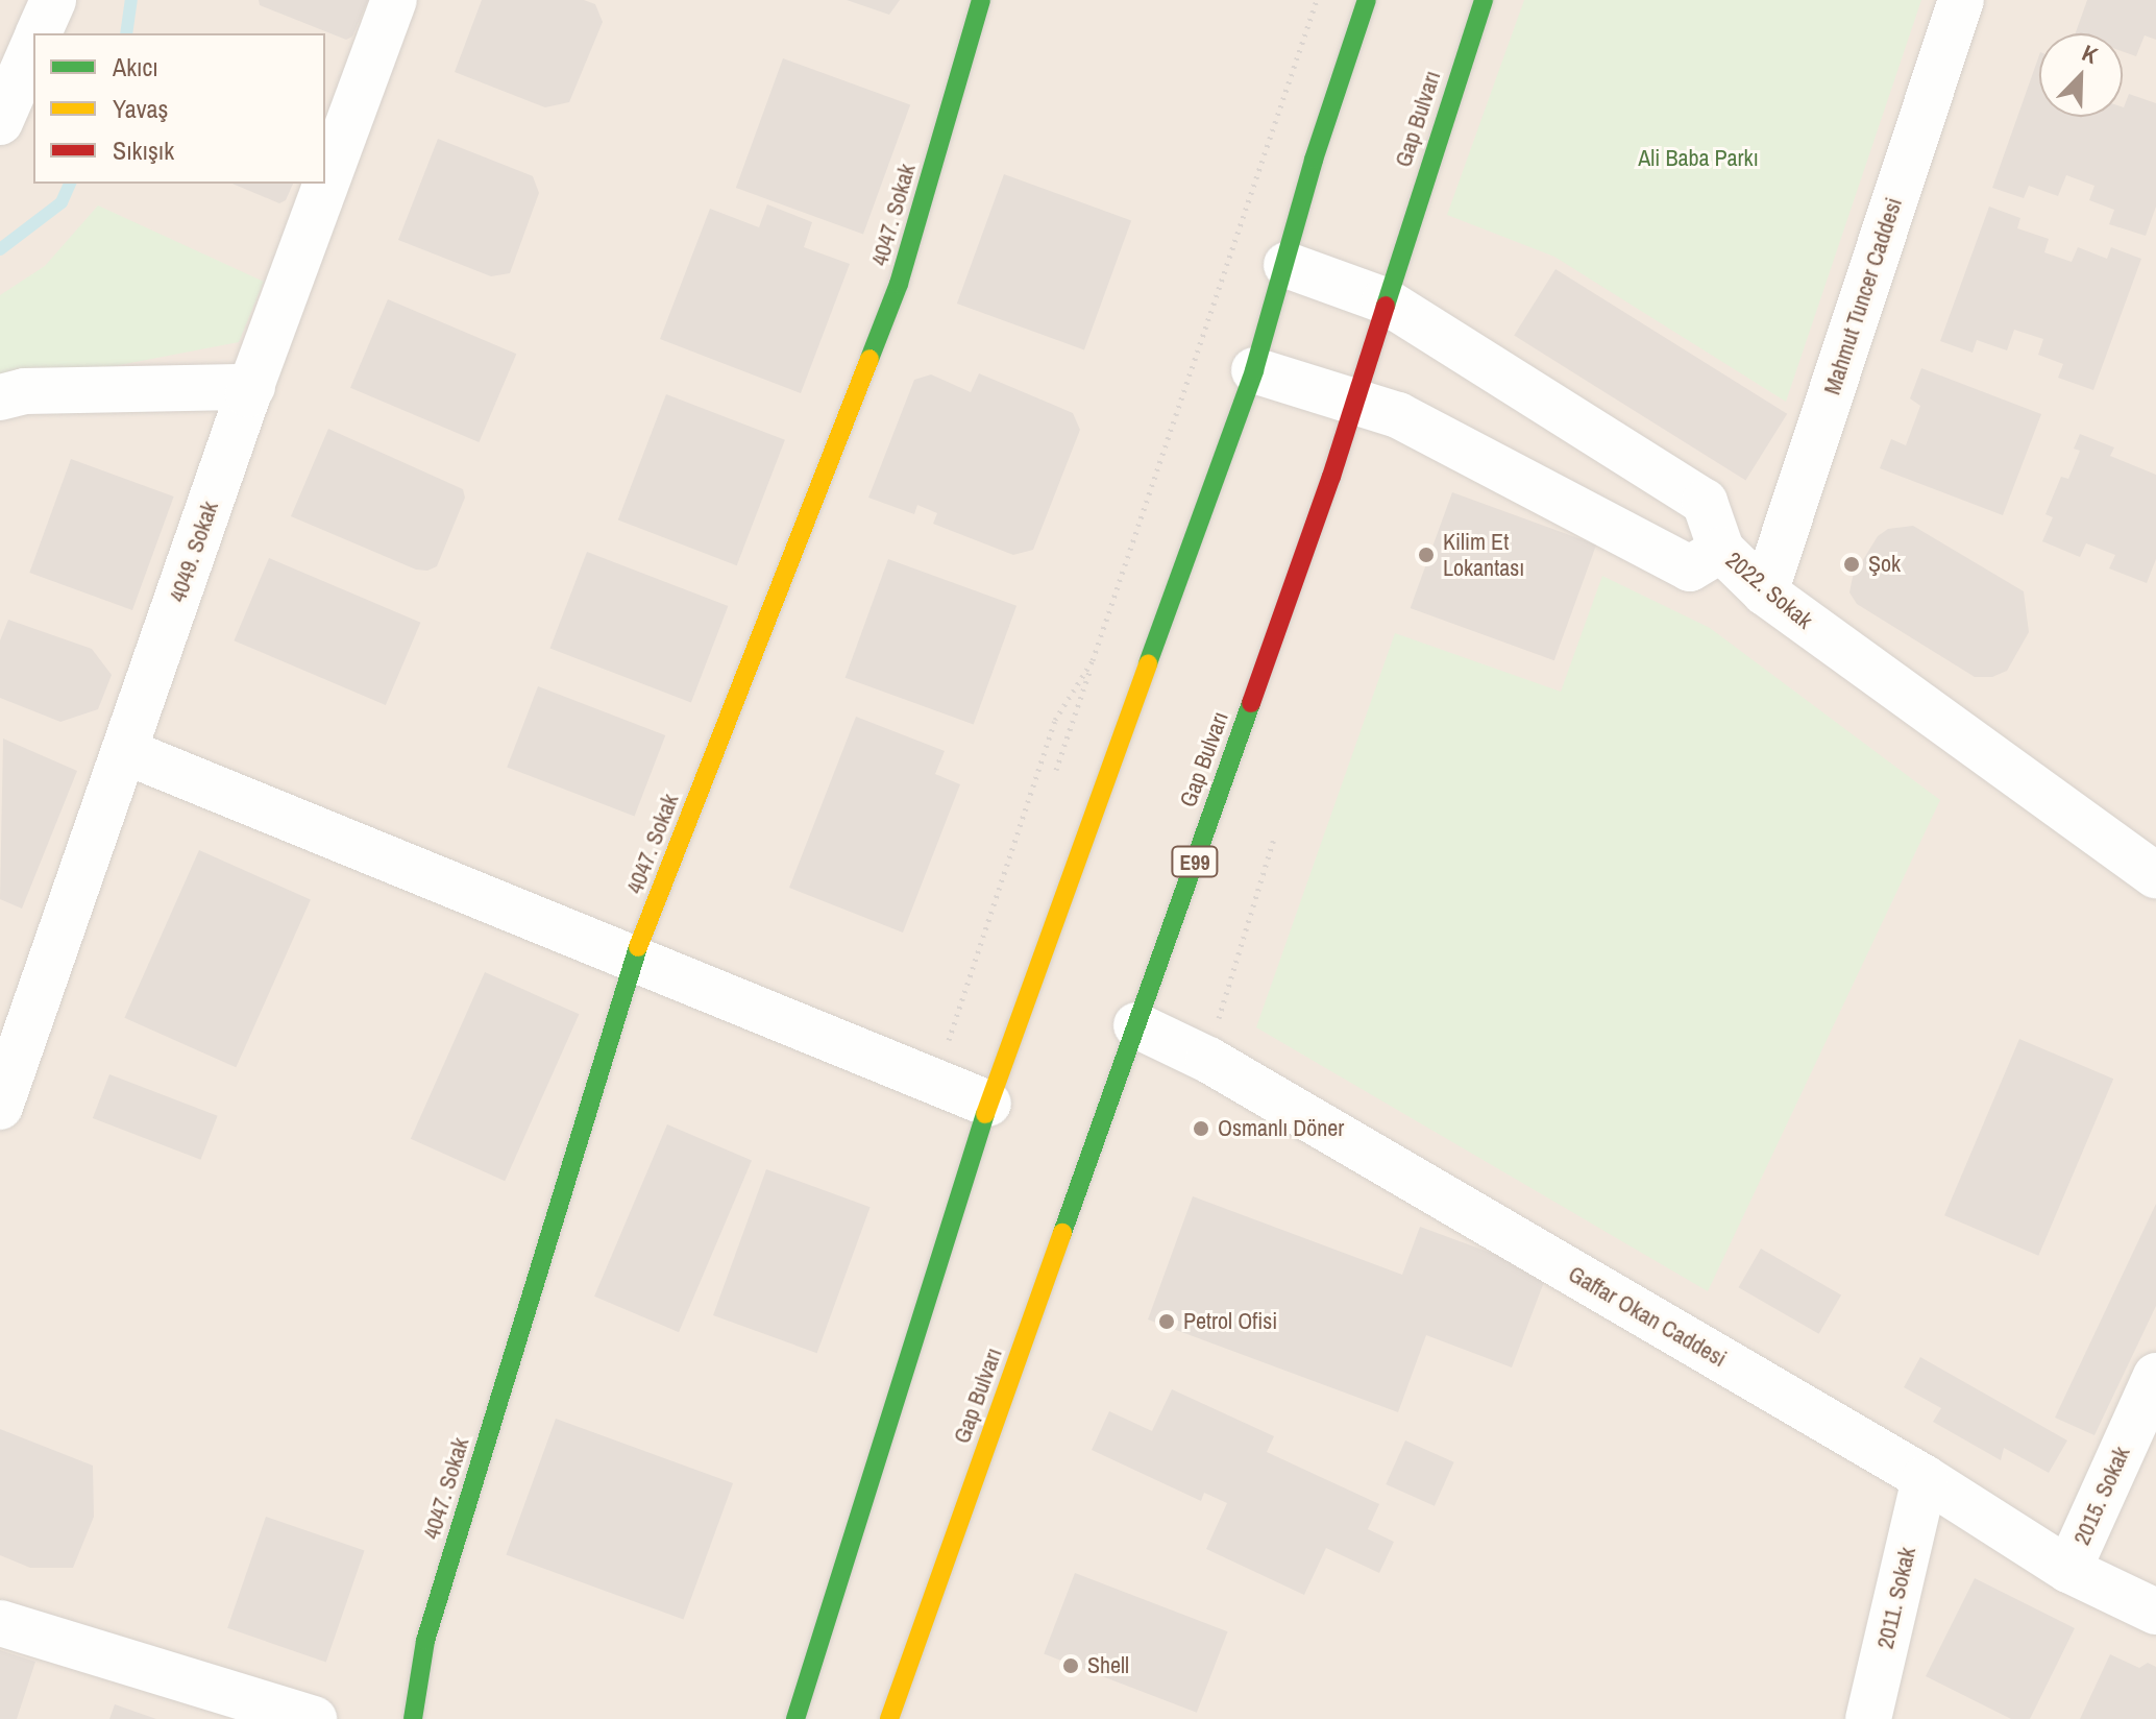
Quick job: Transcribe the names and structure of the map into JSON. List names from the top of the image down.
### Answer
{
  "streets": {
    "main road": ["Gap Bulvarı", "4047. Sokak", "E99"],
    "street": [
      "Mahmut Tuncer Caddesi",
      "4049. Sokak",
      "2022. Sokak",
      "Gaffar Okan Caddesi",
      "2015. Sokak",
      "2011. Sokak"
    ]
  },
  "crossings": [
    ["Gap Bulvarı", "2022. Sokak"],
    ["Gap Bulvarı", "Gaffar Okan Caddesi"],
    ["Mahmut Tuncer Caddesi", "2022. Sokak"],
    ["Gaffar Okan Caddesi", "2015. Sokak"],
    ["Gaffar Okan Caddesi", "2011. Sokak"]
  ],
  "parks": ["Ali Baba Parkı"],
  "places": [
    "Kilim Et Lokantası",
    "Şok",
    "Osmanlı Döner",
    "Petrol Ofisi",
    "Shell"
  ],
  "legend": ["Akıcı", "Yavaş", "Sıkışık"],
  "north": "top right"
}
